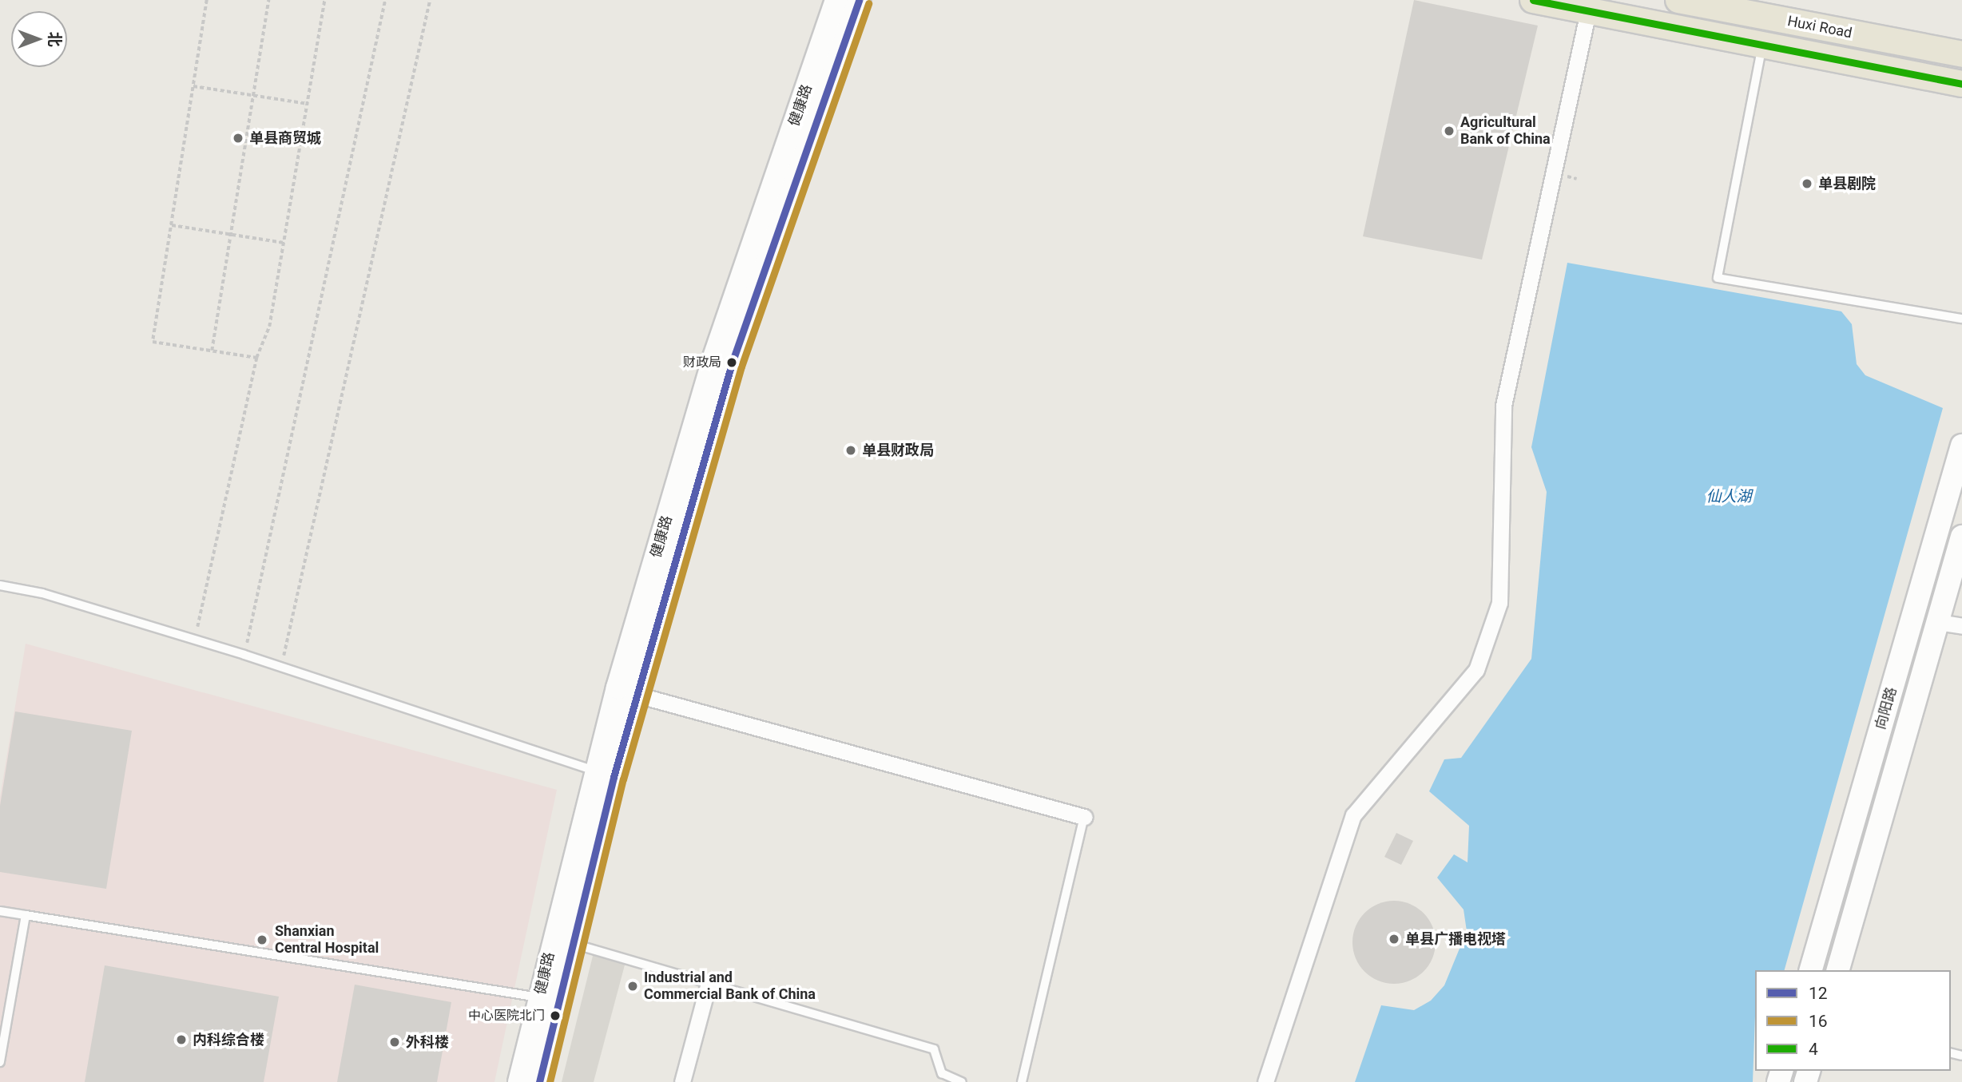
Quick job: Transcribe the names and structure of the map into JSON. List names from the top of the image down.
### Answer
{
  "streets": {
    "main road": ["Huxi Road", "健康路", "向阳路"]
  },
  "water": ["仙人湖"],
  "places": [
    "Agricultural Bank of China",
    "单县商贸城",
    "单县剧院",
    "财政局",
    "单县财政局",
    "单县广播电视塔",
    "Shanxian Central Hospital",
    "Industrial and Commercial Bank of China",
    "中心医院北门",
    "内科综合楼",
    "外科楼"
  ],
  "lines": ["transit line 12", "transit line 4", "transit line 16"],
  "legend": ["12", "16", "4"],
  "north": "right"
}
